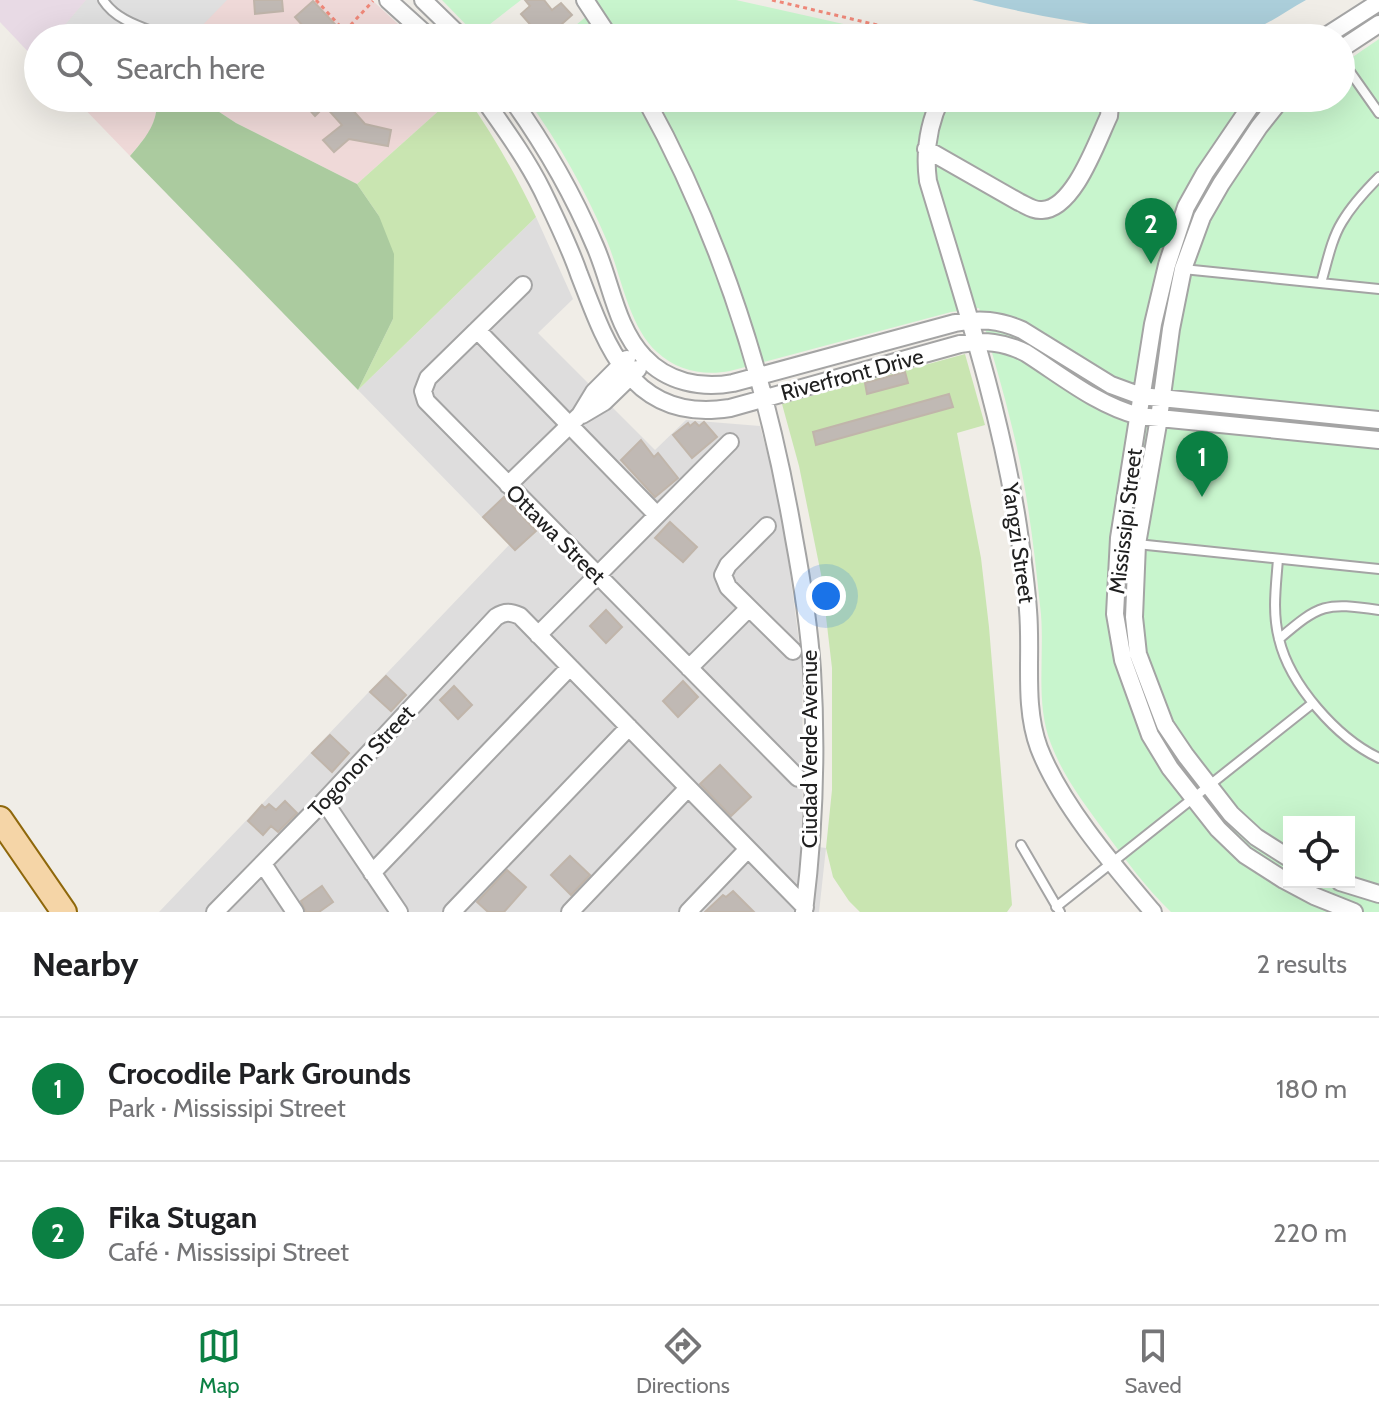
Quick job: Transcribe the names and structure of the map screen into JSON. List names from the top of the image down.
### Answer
{
  "streets": {
    "street": [
      "Riverfront Drive",
      "Mississipi Street",
      "Ottawa Street",
      "Yangzi Street",
      "Ciudad Verde Avenue",
      "Togonon Street"
    ]
  },
  "crossings": [
    ["Riverfront Drive", "Mississipi Street"],
    ["Riverfront Drive", "Yangzi Street"],
    ["Riverfront Drive", "Ciudad Verde Avenue"]
  ],
  "page": {
    "search": "Search here",
    "pins": ["2", "1"],
    "heading": ["Nearby", "2 results"],
    "list": [
      {
        "mark": "1",
        "name": "Crocodile Park Grounds",
        "note": "Park · Mississipi Street",
        "value": "180 m"
      },
      {
        "mark": "2",
        "name": "Fika Stugan",
        "note": "Café · Mississipi Street",
        "value": "220 m"
      }
    ],
    "nav": ["Map", "Directions", "Saved"]
  }
}
